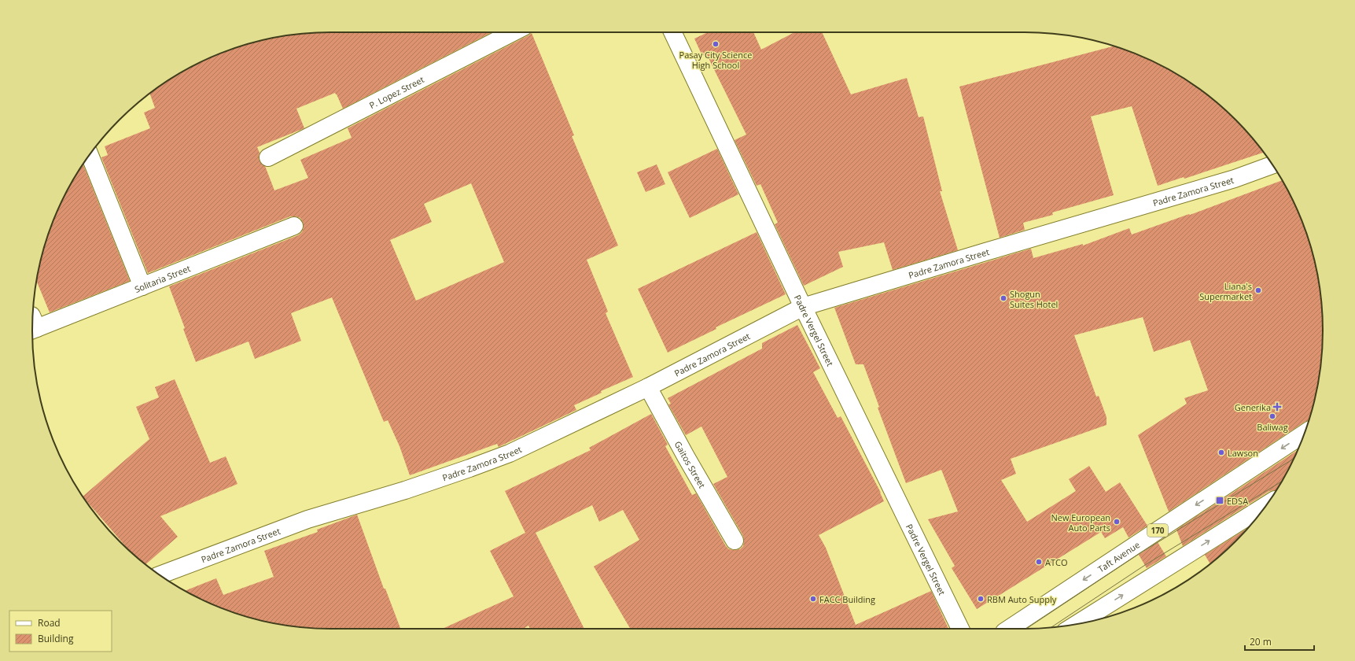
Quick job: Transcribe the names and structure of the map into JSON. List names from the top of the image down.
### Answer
{
  "streets": {
    "street": [
      "P. Lopez Street",
      "Padre Zamora Street",
      "Solitaria Street",
      "Padre Vergel Street",
      "Gaitos Street",
      "170",
      "Taft Avenue"
    ]
  },
  "crossings": [
    ["Padre Zamora Street", "Padre Vergel Street"],
    ["Padre Zamora Street", "Gaitos Street"]
  ],
  "places": {
    "other": [
      "Pasay City Science High School",
      "Liana's Supermarket",
      "Shogun Suites Hotel",
      "Baliwag",
      "Lawson",
      "New European Auto Parts",
      "ATCO",
      "FACC Building",
      "RBM Auto Supply"
    ],
    "health": ["Generika"],
    "transit": ["EDSA"]
  },
  "legend": ["Road", "Building"],
  "scale_bar": "20 m"
}
